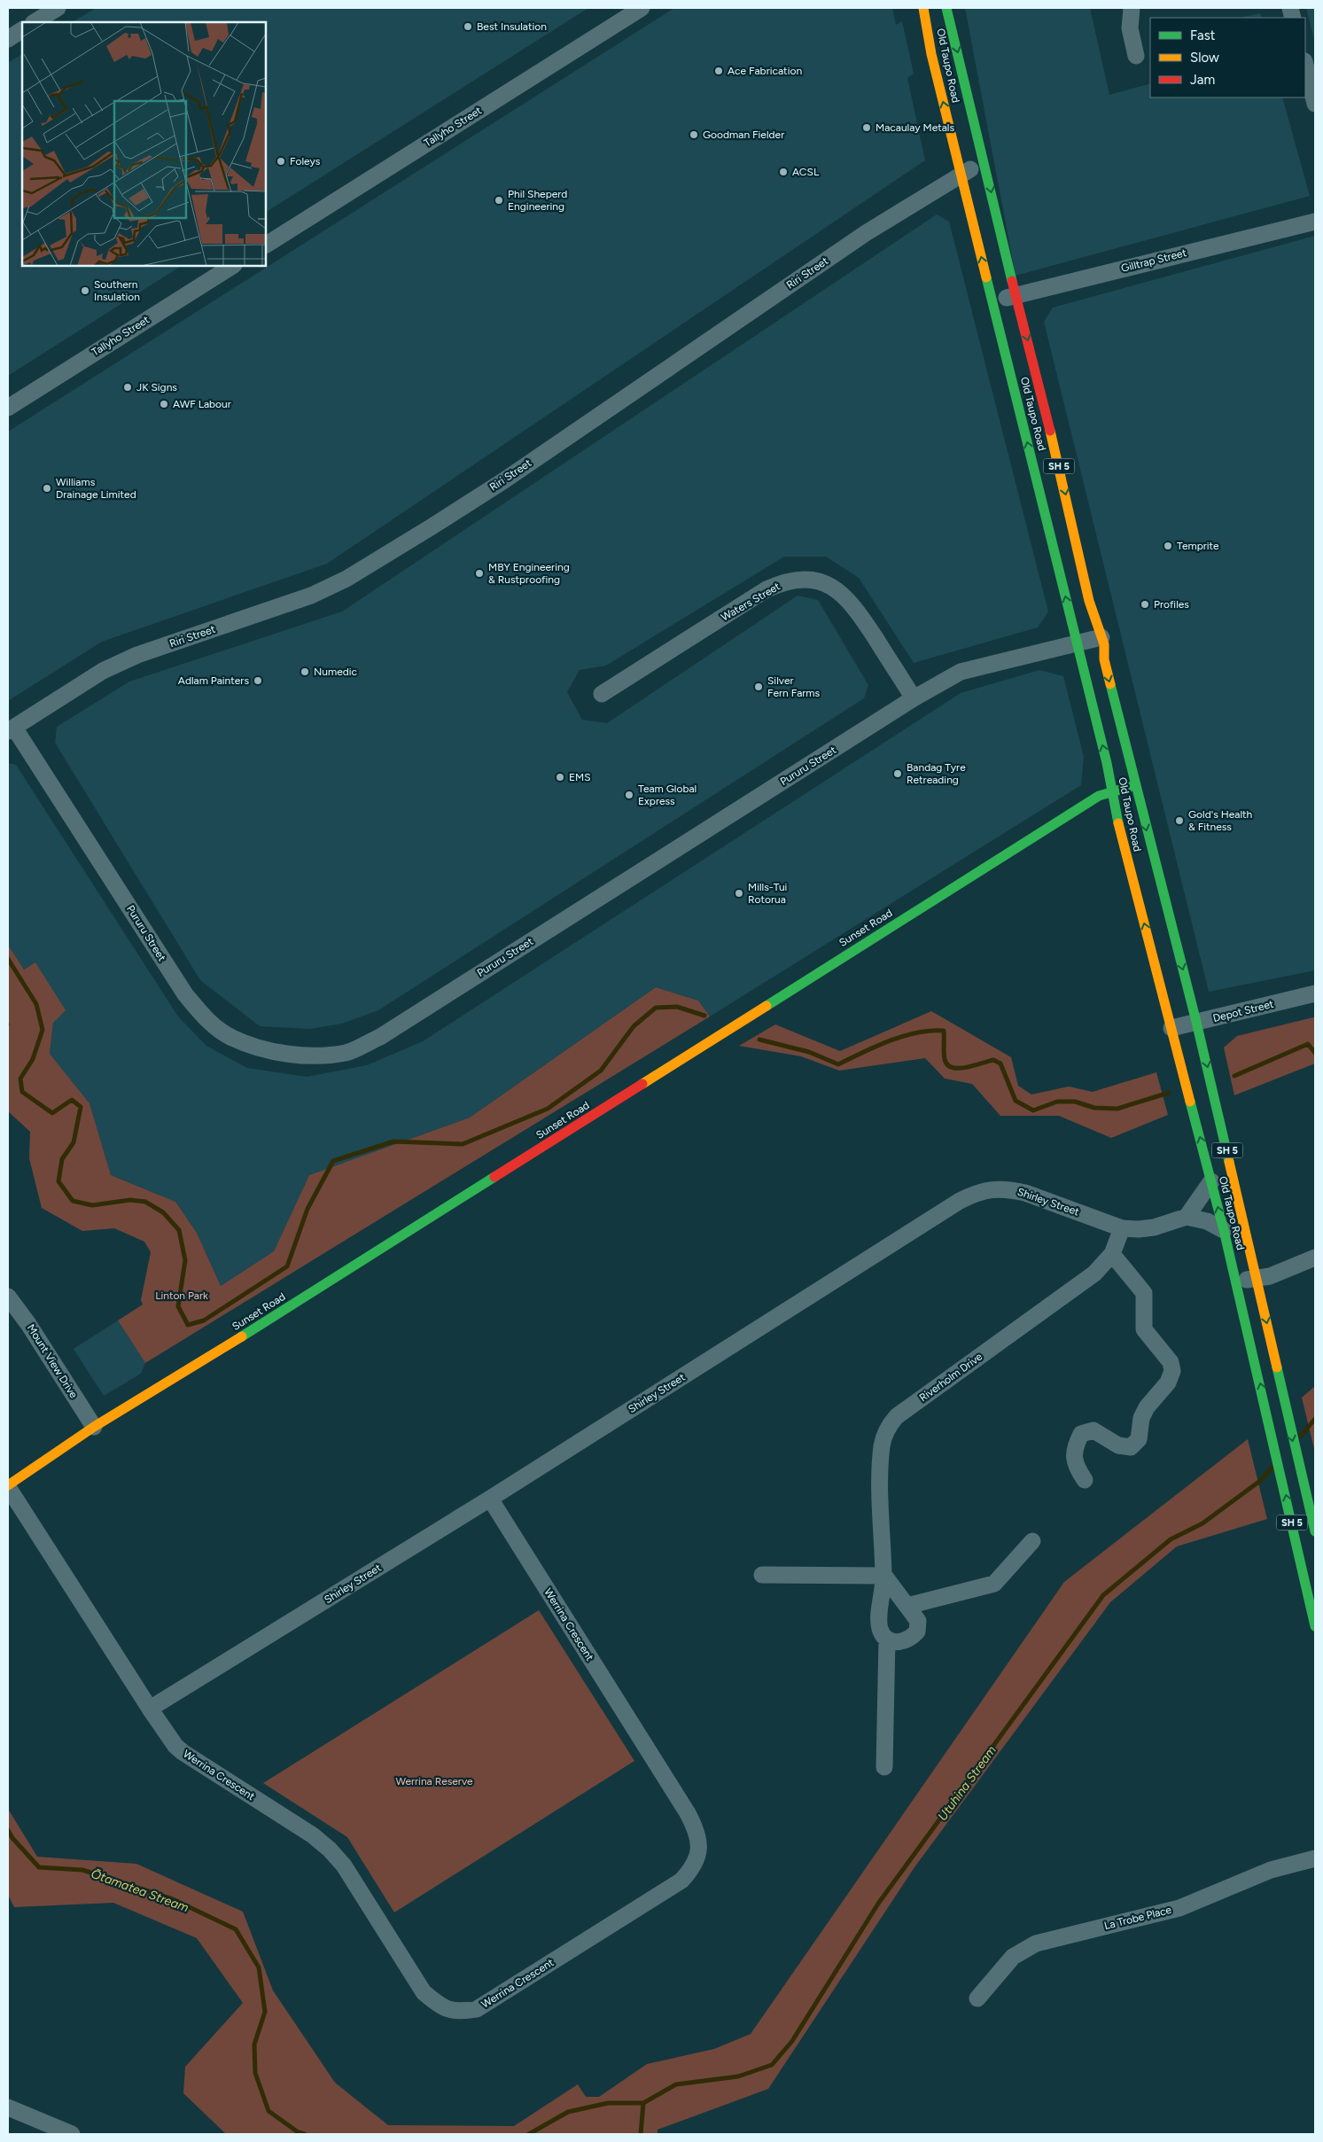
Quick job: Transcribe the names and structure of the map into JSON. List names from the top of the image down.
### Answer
{
  "streets": {
    "main road": ["Old Taupo Road", "SH 5", "Sunset Road"],
    "street": [
      "Tallyho Street",
      "Gilltrap Street",
      "Riri Street",
      "Waters Street",
      "Pururu Street",
      "Depot Street",
      "Shirley Street",
      "Mount View Drive",
      "Riverholm Drive",
      "Werrina Crescent",
      "La Trobe Place"
    ]
  },
  "crossings": [
    ["Old Taupo Road", "Gilltrap Street"],
    ["Old Taupo Road", "Riri Street"],
    ["Old Taupo Road", "Pururu Street"],
    ["Old Taupo Road", "Sunset Road"],
    ["Old Taupo Road", "Depot Street"],
    ["Riri Street", "Pururu Street"],
    ["Waters Street", "Pururu Street"],
    ["Sunset Road", "Mount View Drive"],
    ["Sunset Road", "Werrina Crescent"],
    ["Shirley Street", "Riverholm Drive"],
    ["Shirley Street", "Werrina Crescent"]
  ],
  "water": ["Utuhina Stream", "Ōtamatea Stream"],
  "parks": ["Linton Park", "Werrina Reserve"],
  "places": [
    "Best Insulation",
    "Ace Fabrication",
    "Macaulay Metals",
    "Goodman Fielder",
    "Foleys",
    "ACSL",
    "Phil Sheperd Engineering",
    "Southern Insulation",
    "JK Signs",
    "AWF Labour",
    "Williams Drainage Limited",
    "Temprite",
    "MBY Engineering & Rustproofing",
    "Profiles",
    "Numedic",
    "Adlam Painters",
    "Silver Fern Farms",
    "Bandag Tyre Retreading",
    "EMS",
    "Team Global Express",
    "Gold's Health & Fitness",
    "Mills-Tui Rotorua"
  ],
  "legend": ["Fast", "Slow", "Jam"]
}
